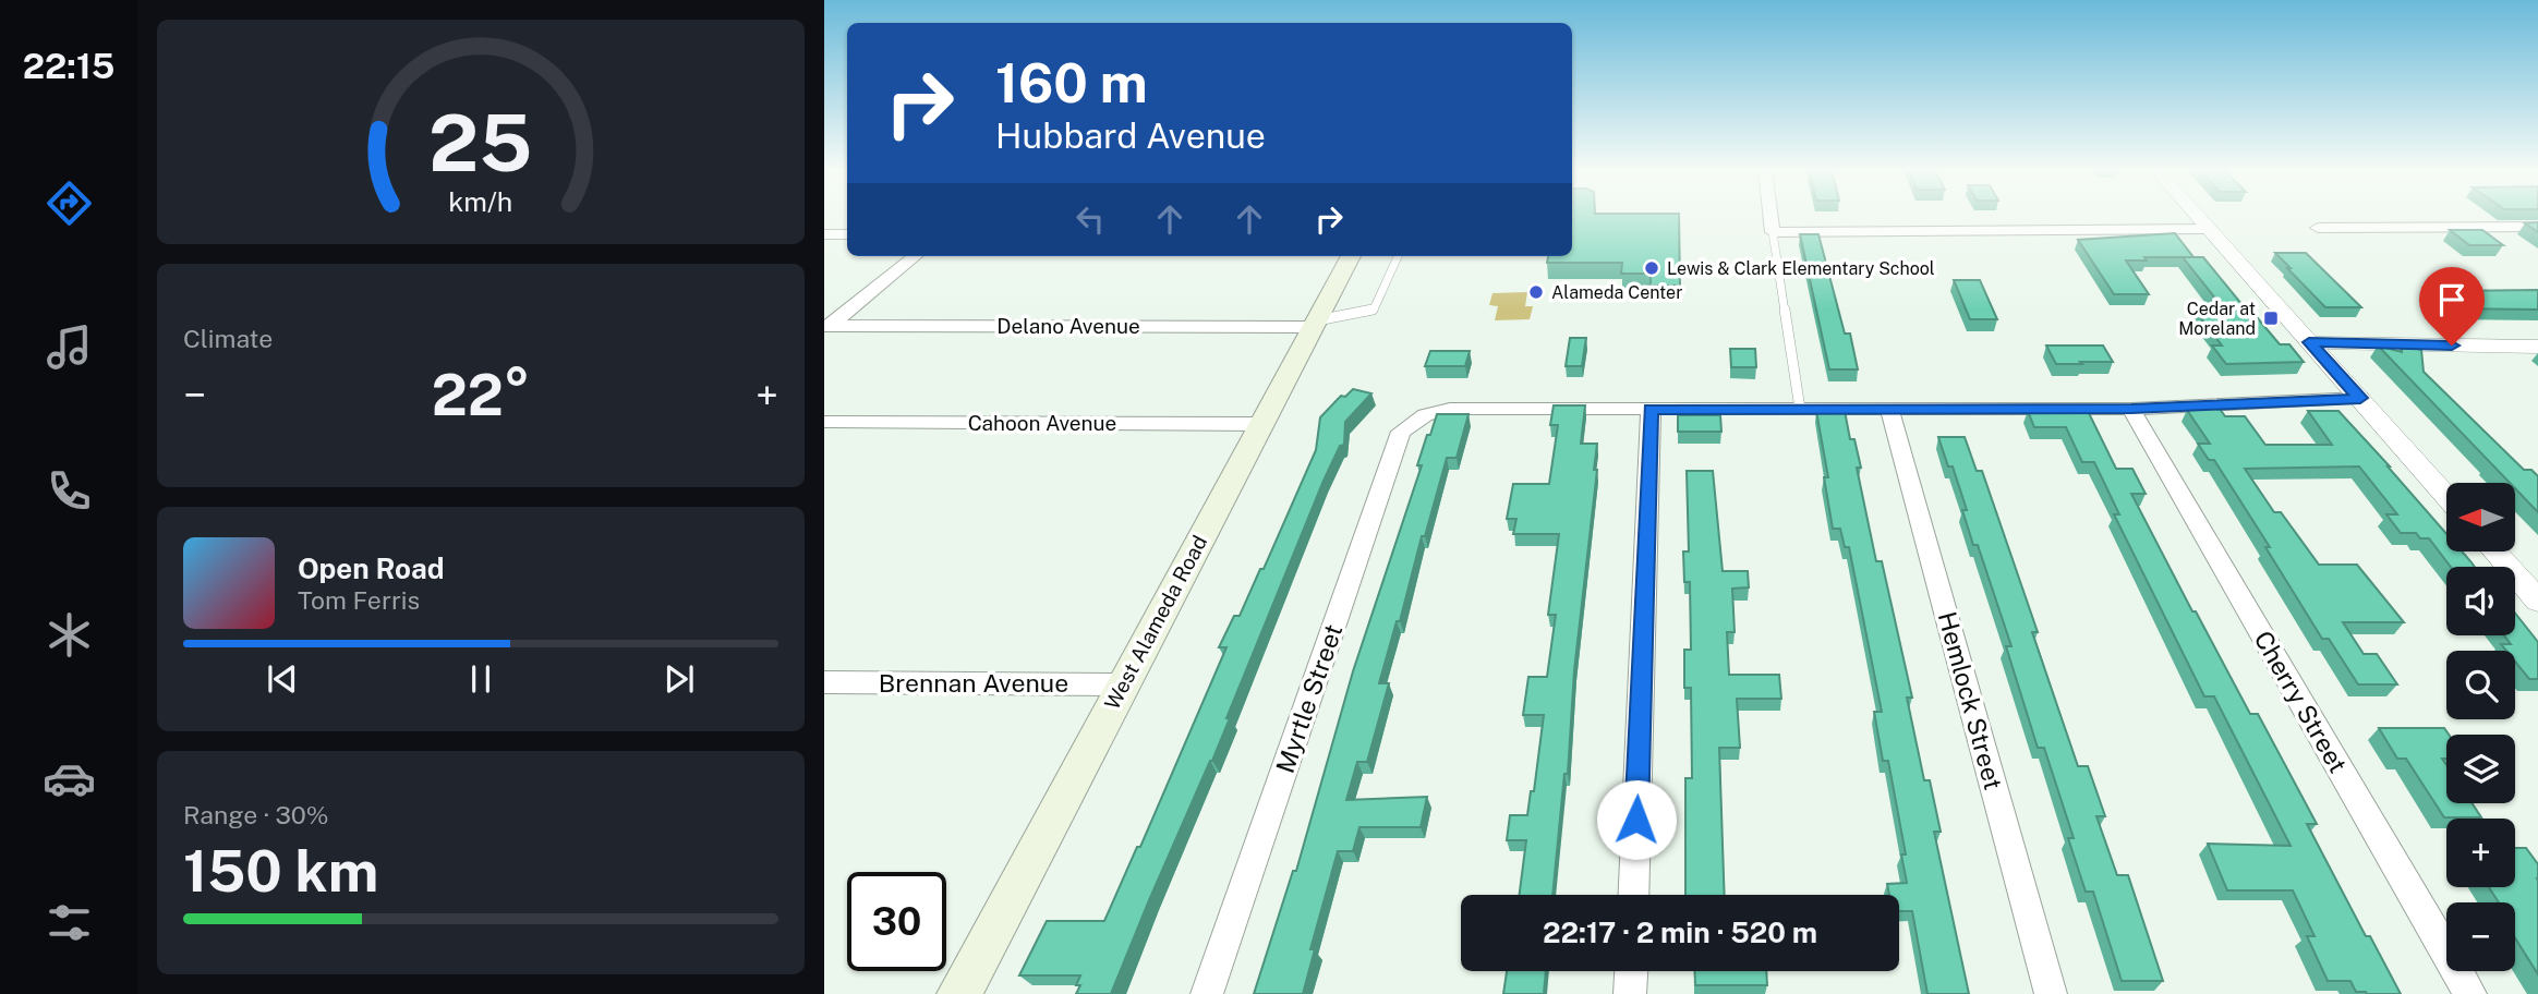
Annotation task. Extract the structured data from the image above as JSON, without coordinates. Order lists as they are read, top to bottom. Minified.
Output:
{"streets":{"main road":["West Alameda Road"],"street":["Delano Avenue","Cahoon Avenue","Brennan Avenue","Myrtle Street","Hemlock Street","Cherry Street"]},"crossings":[["Delano Avenue","West Alameda Road"],["Cahoon Avenue","West Alameda Road"],["West Alameda Road","Brennan Avenue"]],"places":{"other":["Lewis & Clark Elementary School","Alameda Center"],"transit":["Cedar at Moreland"]},"north":"left","page":{"tabs":"22:15","turn":["160 m","Hubbard Avenue"],"tile":["Climate",["Range · 30%","150 km"]],"heat":["−","22°","+"],"map_buttons":["+","−"],"song":["Open Road","Tom Ferris"],"limit":"30","trip":"22:17 · 2 min · 520 m","gauge":["25","km/h"]}}
